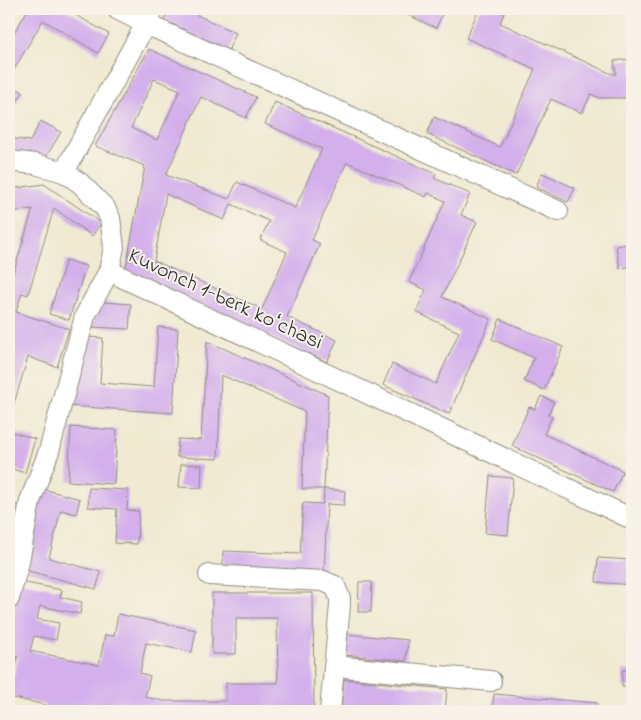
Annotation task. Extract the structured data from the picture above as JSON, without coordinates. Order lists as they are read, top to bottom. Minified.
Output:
{"streets":{"street":["Kuvonch 1-berk koʻchasi"]}}
